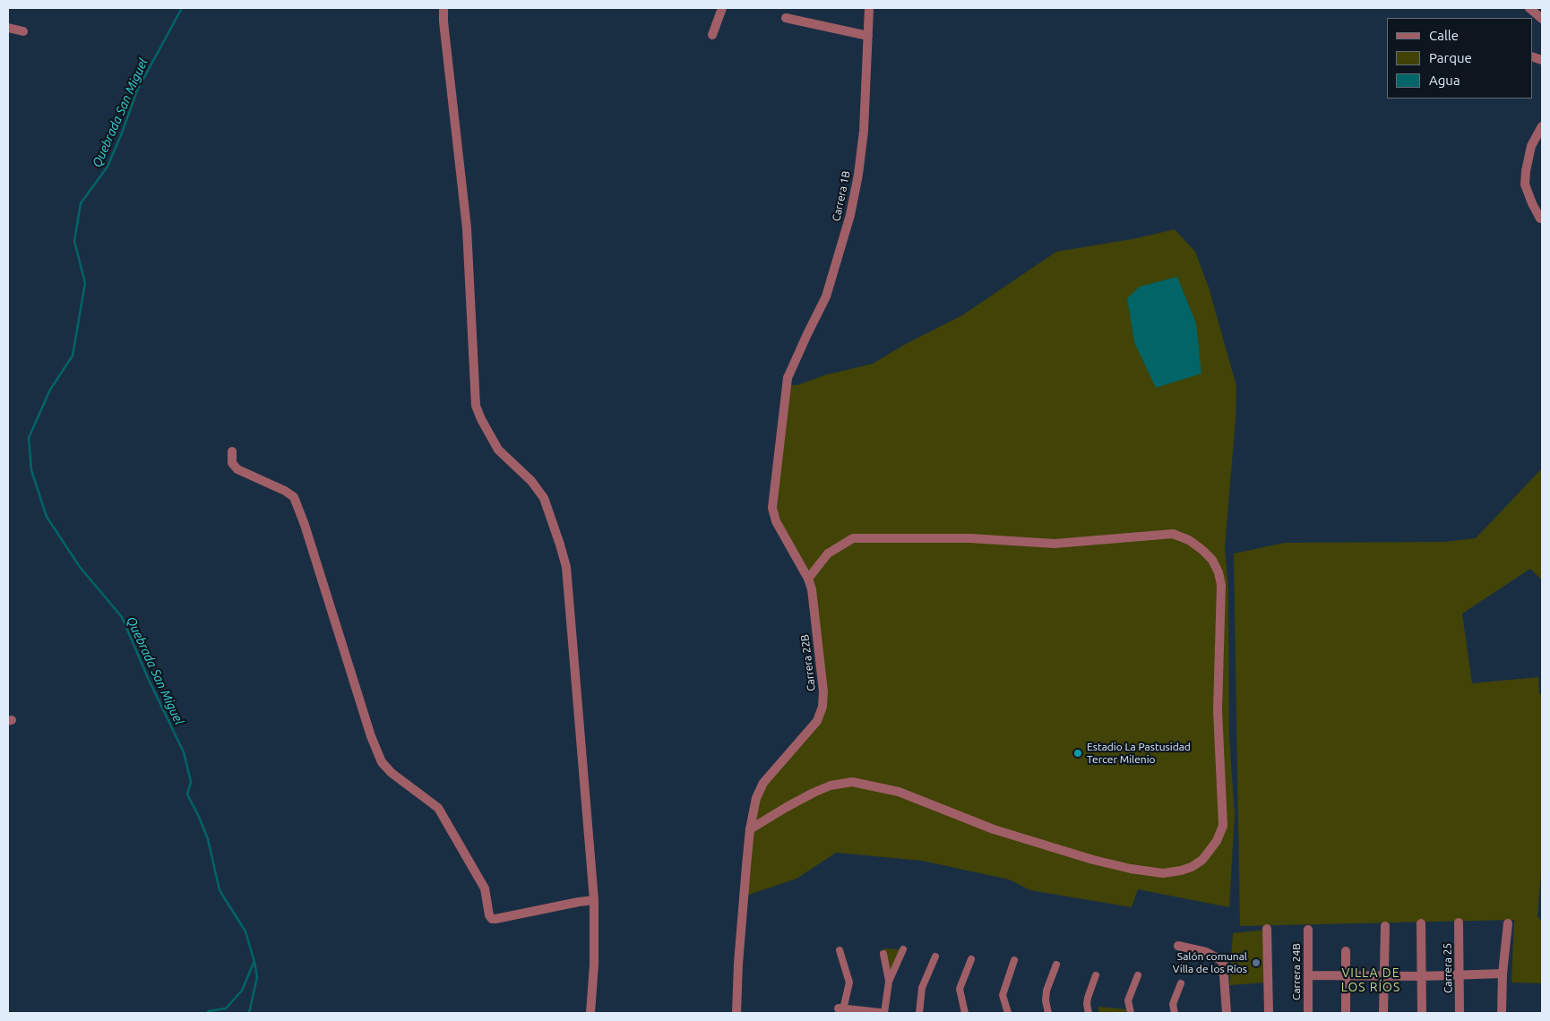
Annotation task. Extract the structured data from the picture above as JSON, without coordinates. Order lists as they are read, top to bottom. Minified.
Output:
{"streets":{"street":["Carrera 1B","Carrera 22B","Carrera 25","Carrera 24B"]},"crossings":[["Carrera 1B","Carrera 22B"]],"districts":["VILLA DE LOS RÍOS"],"water":["Quebrada San Miguel"],"places":["Estadio La Pastusidad Tercer Milenio","Salón comunal Villa de los Ríos"],"legend":["Calle","Parque","Agua"]}
